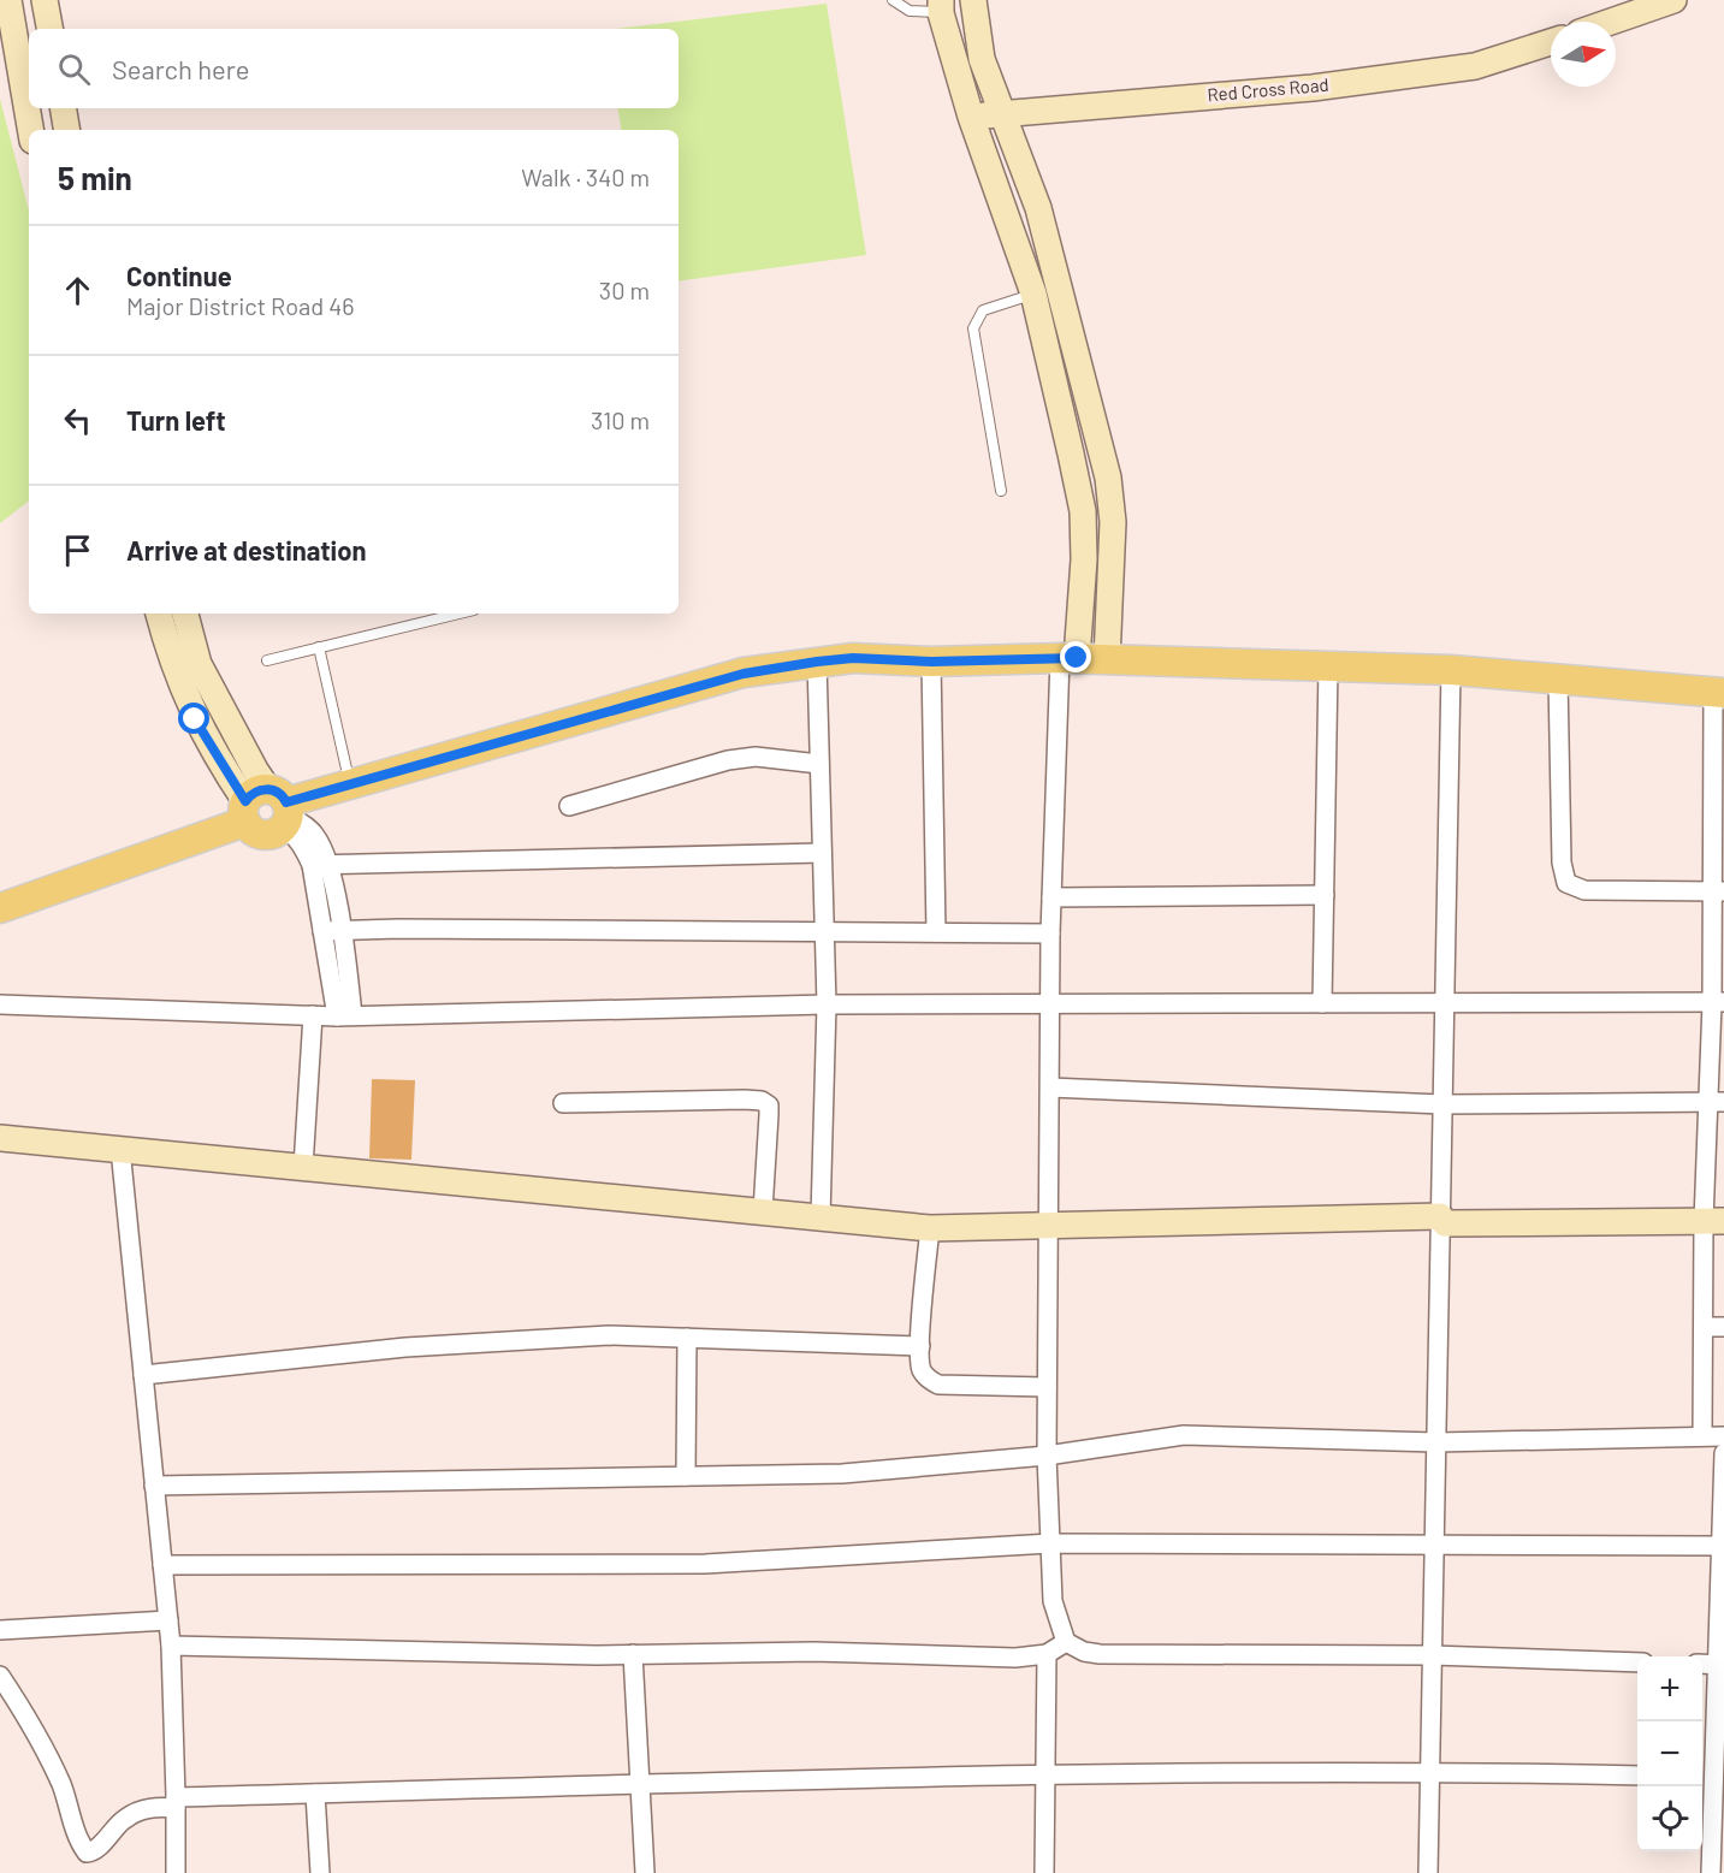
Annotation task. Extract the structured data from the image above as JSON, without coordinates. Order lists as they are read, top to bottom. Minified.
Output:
{"streets":{"main road":["Red Cross Road"]},"north":"right","page":{"search":"Search here","heading":["5 min","Walk · 340 m"],"list":[["Continue","Major District Road 46","30 m"],["Turn left","310 m"],"Arrive at destination"],"map_buttons":["+","−"]}}
